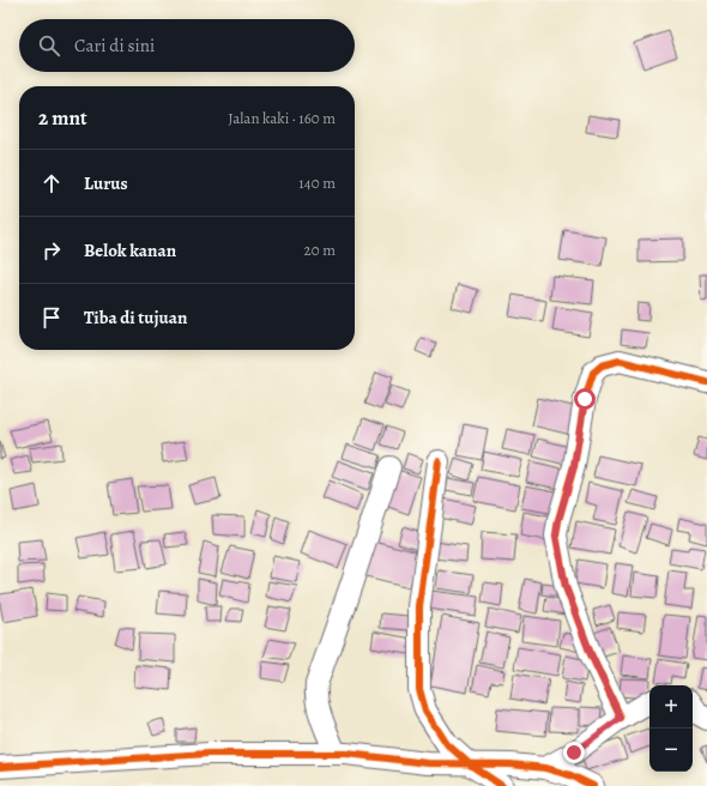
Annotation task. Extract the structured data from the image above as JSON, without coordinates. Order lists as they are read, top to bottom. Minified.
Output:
{"page":{"search":"Cari di sini","heading":["2 mnt","Jalan kaki · 160 m"],"list":[["Lurus","140 m"],["Belok kanan","20 m"],"Tiba di tujuan"],"map_buttons":["+","−"]}}
